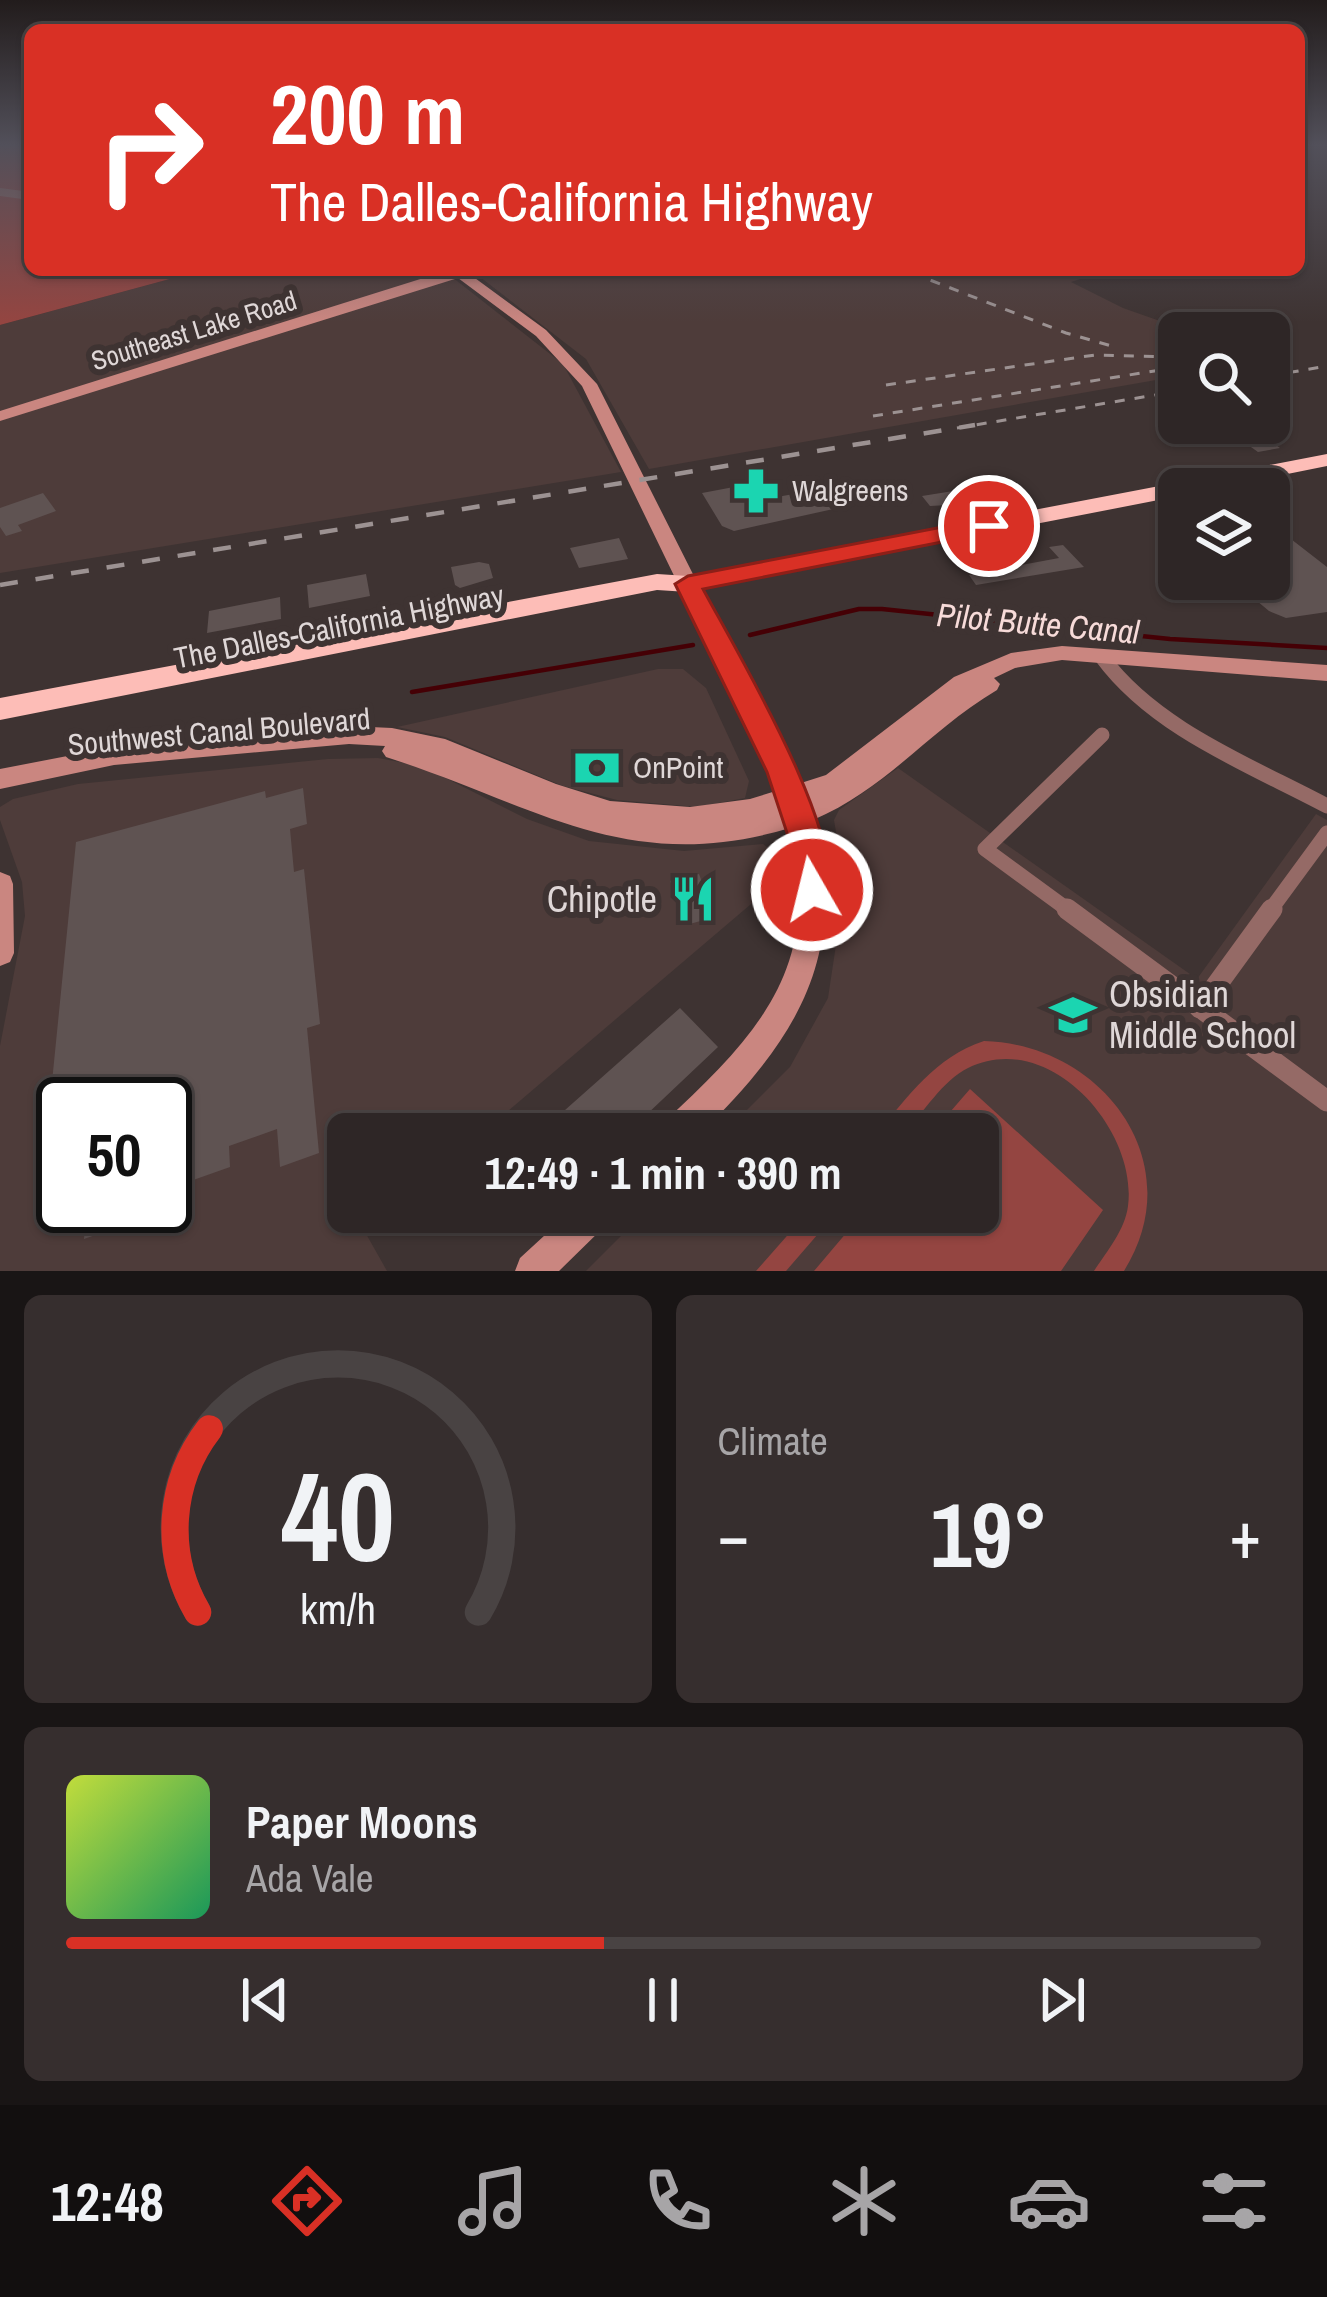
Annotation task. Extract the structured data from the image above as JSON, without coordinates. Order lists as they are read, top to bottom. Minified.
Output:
{"streets":{"highway":["The Dalles-California Highway"],"main road":["Southeast Lake Road","Southwest Canal Boulevard"]},"water":["Pilot Butte Canal"],"places":{"pharmacy":["Walgreens"],"bank":["OnPoint"],"restaurant":["Chipotle"],"school or university":["Obsidian Middle School"]},"page":{"turn":["200 m","The Dalles-California Highway"],"limit":"50","trip":"12:49 · 1 min · 390 m","tile":"Climate","heat":["−","19°","+"],"song":["Paper Moons","Ada Vale"],"tabs":"12:48","gauge":["40","km/h"]}}
